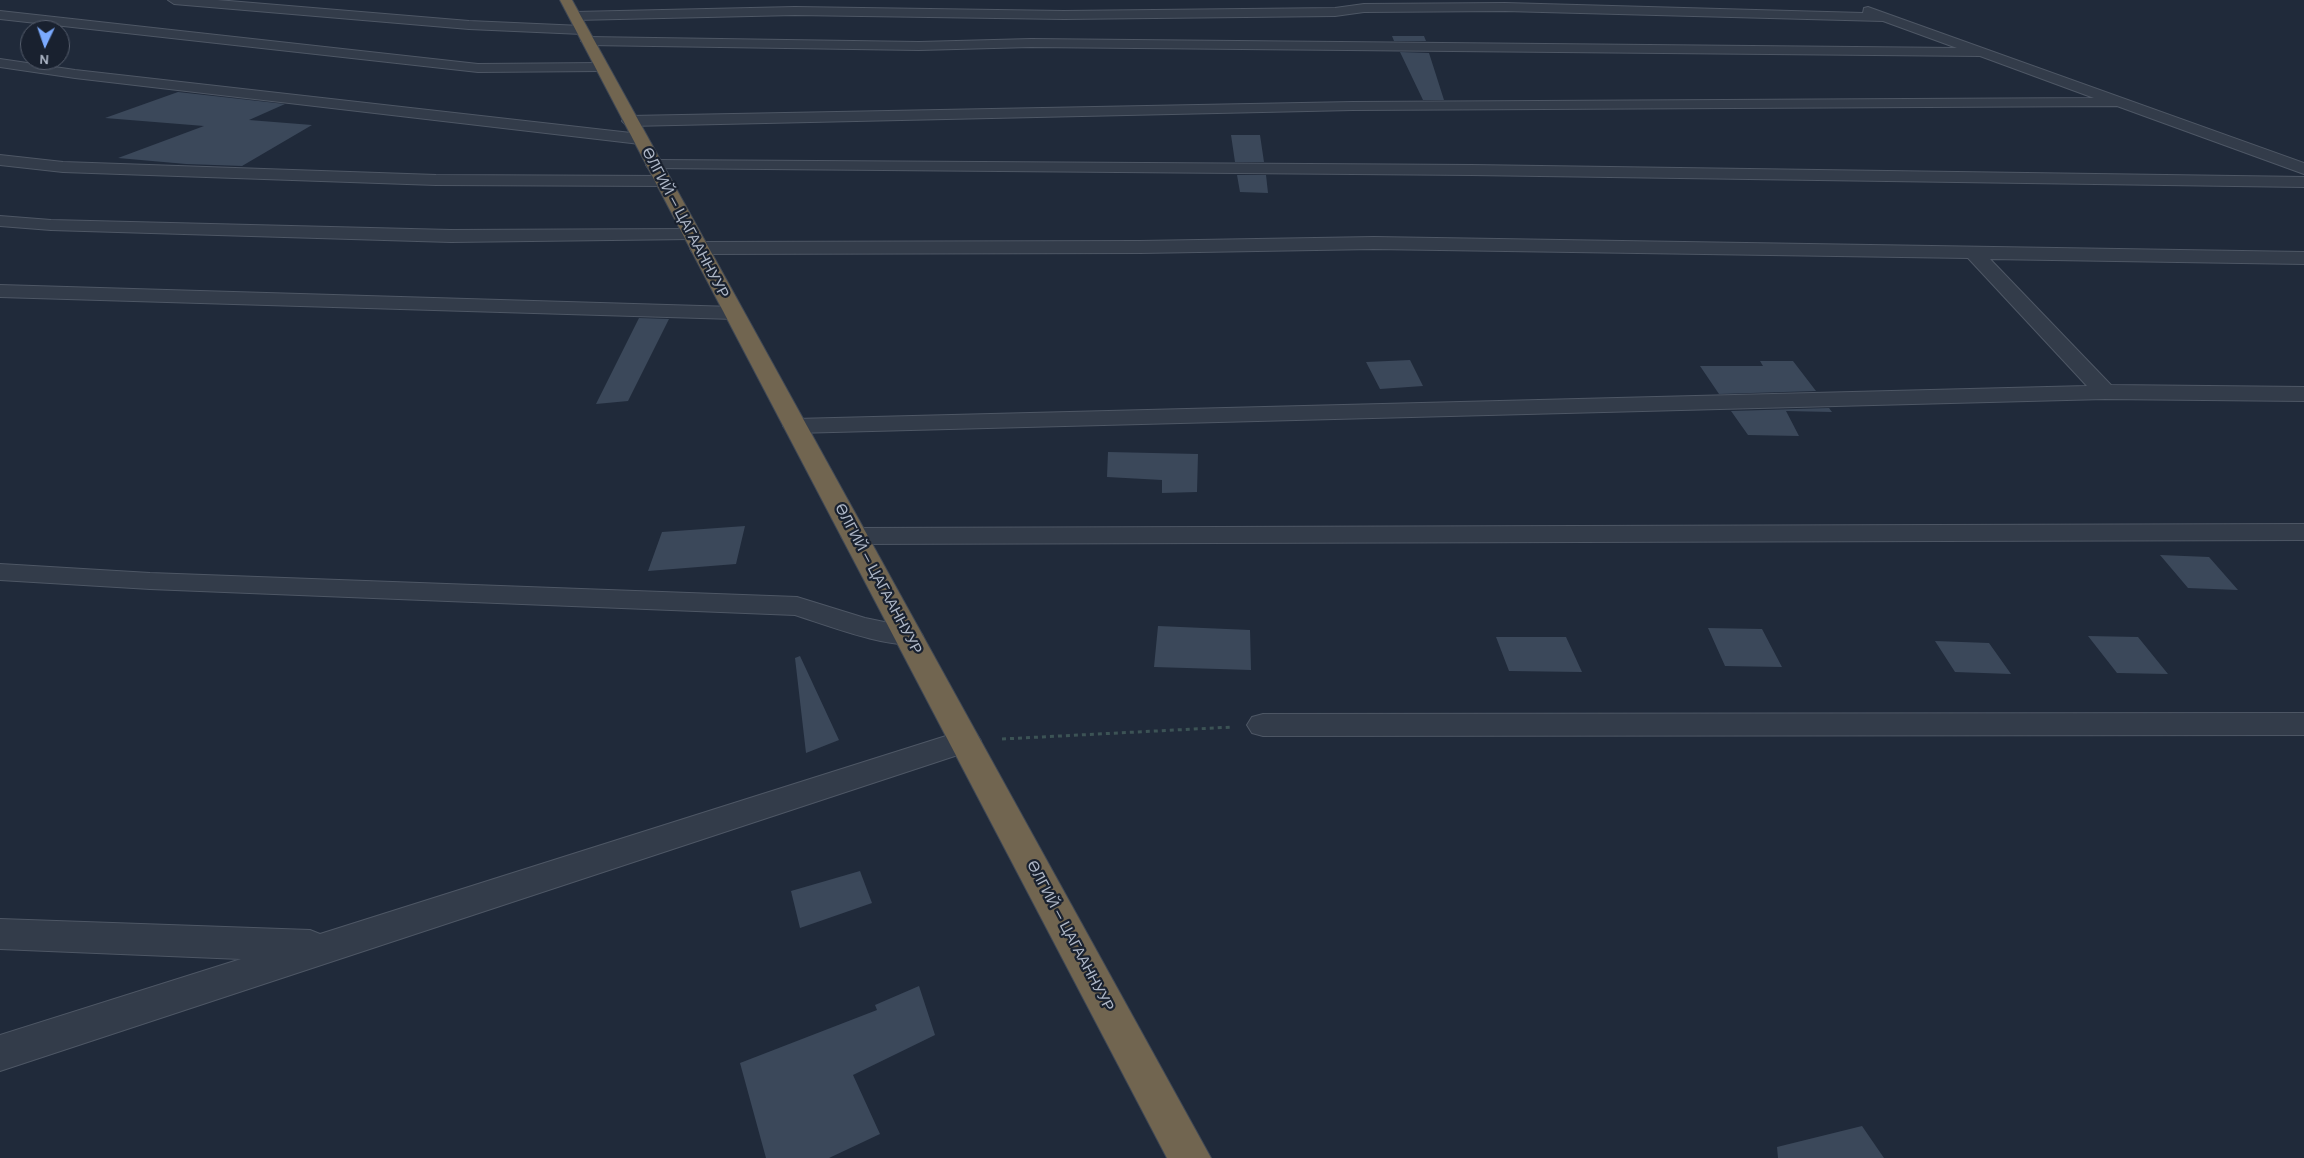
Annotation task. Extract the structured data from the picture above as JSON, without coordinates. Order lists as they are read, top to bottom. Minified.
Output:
{"streets":{"highway":["ӨЛГИЙ — ЦАГААННУУР"]},"north":"bottom"}
